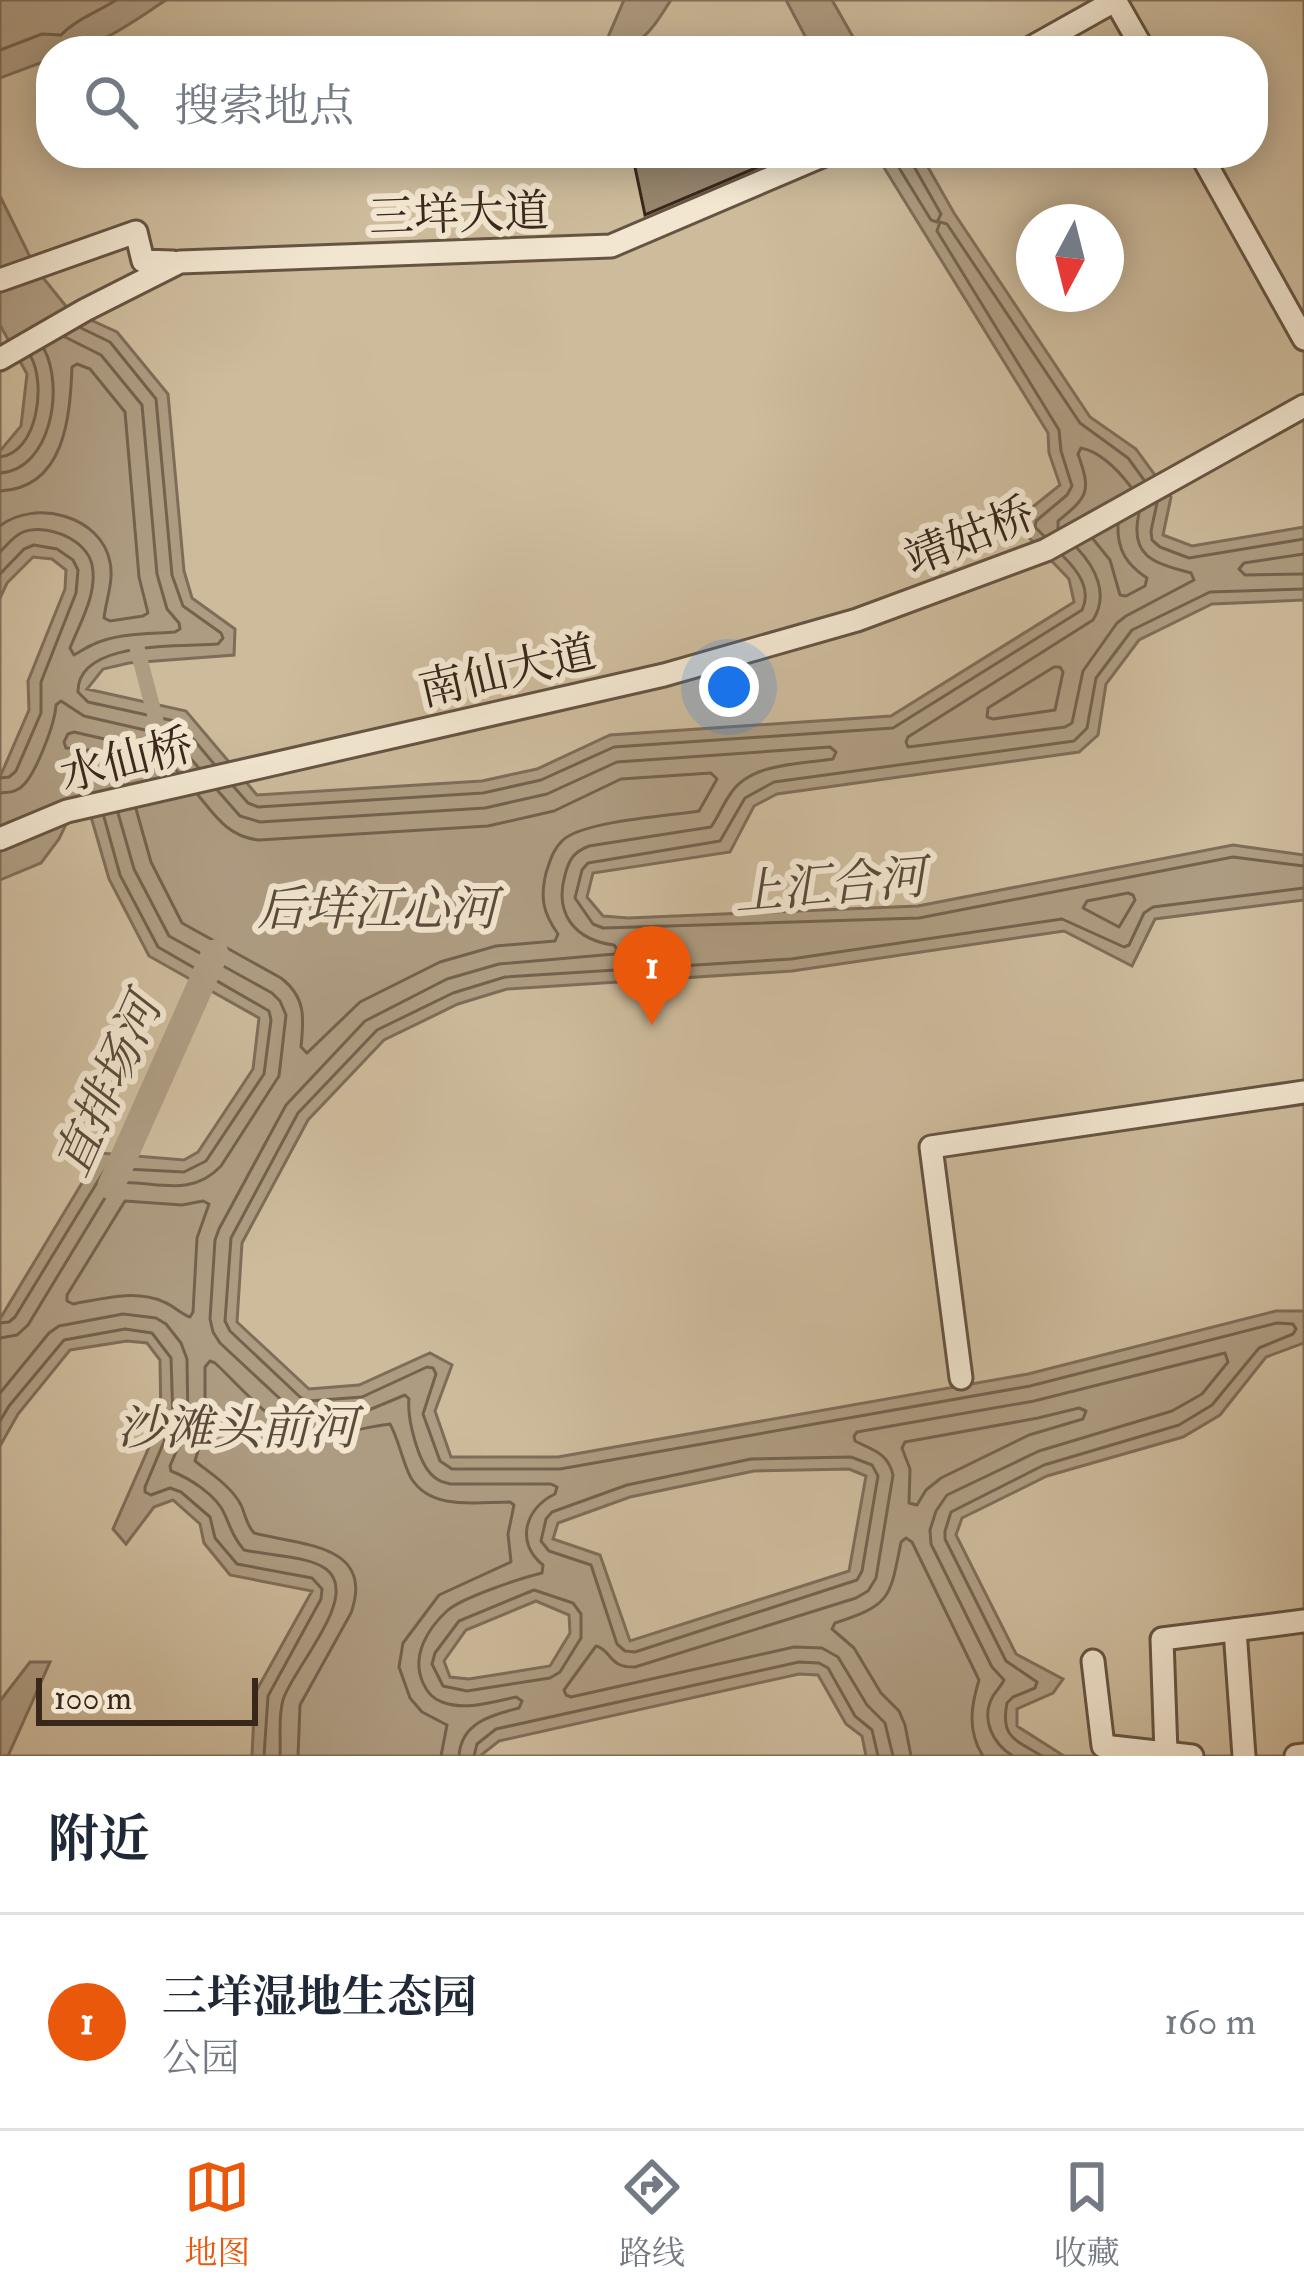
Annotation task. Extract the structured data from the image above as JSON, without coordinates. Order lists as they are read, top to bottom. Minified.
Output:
{"streets":{"street":["三垟大道","靖姑桥","南仙大道","水仙桥"]},"crossings":[["靖姑桥","南仙大道"],["南仙大道","水仙桥"]],"water":["上汇合河","后垟江心河","直排场河","沙滩头前河"],"scale_bar":"100 m","north":"bottom","page":{"search":"搜索地点","pins":"1","scale":"100 m","heading":"附近","list":[{"mark":"1","name":"三垟湿地生态园","note":"公园","value":"160 m"}],"nav":["地图","路线","收藏"]}}
